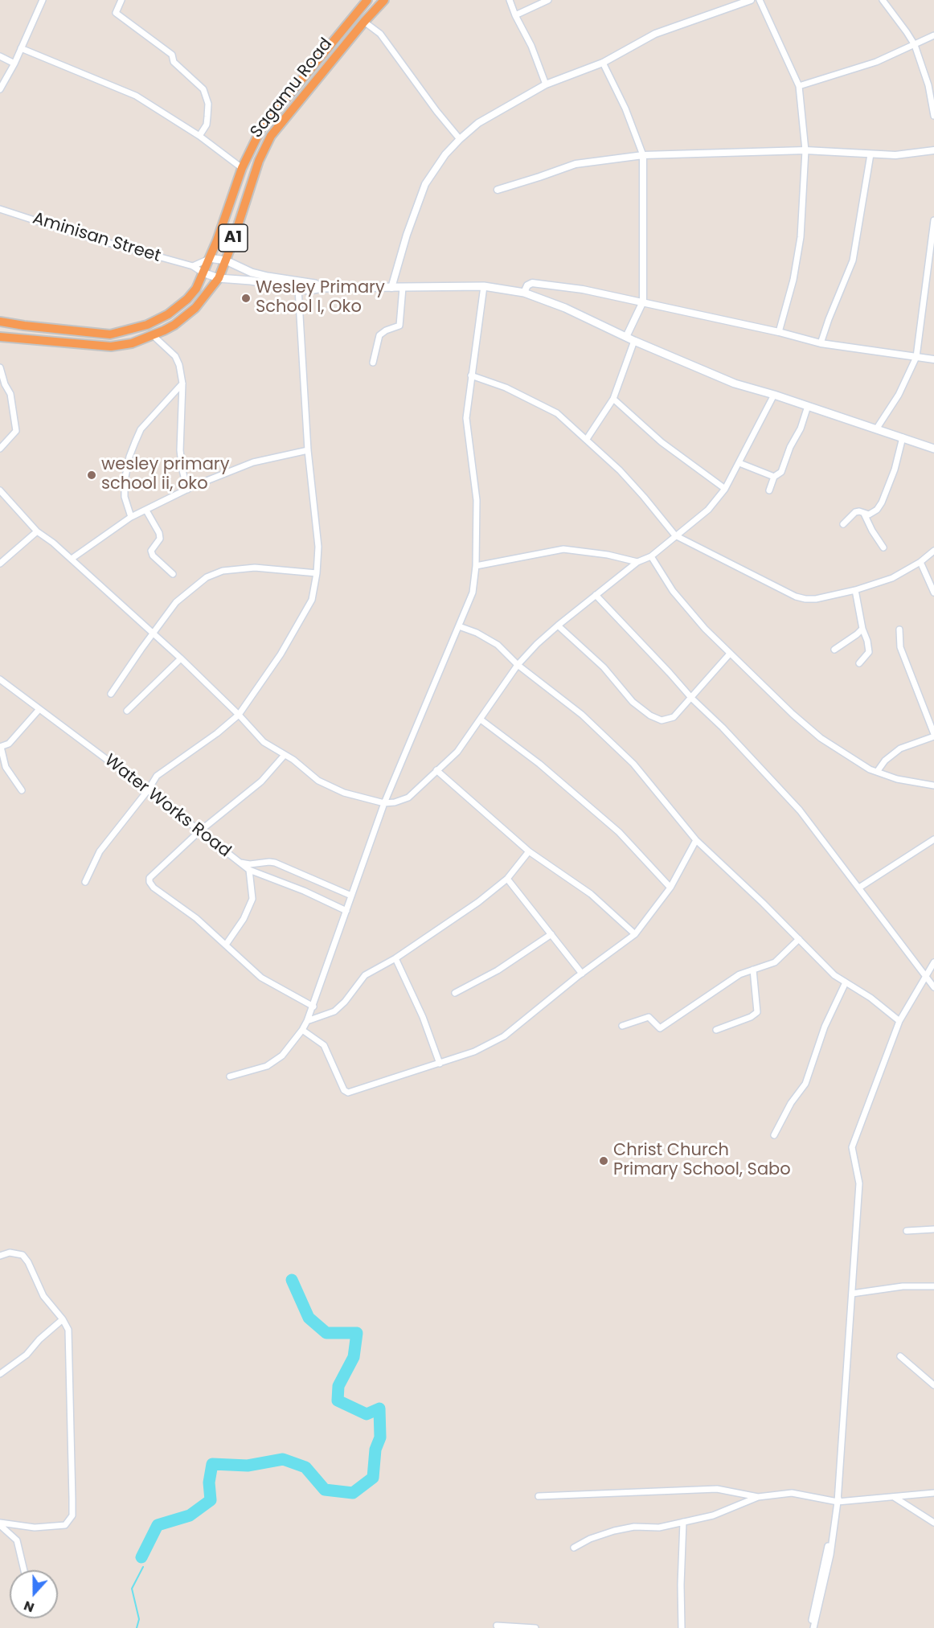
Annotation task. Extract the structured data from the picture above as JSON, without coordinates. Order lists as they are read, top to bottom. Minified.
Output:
{"streets":{"highway":["Sagamu Road","A1"],"street":["Aminisan Street","Water Works Road"]},"crossings":[["Sagamu Road","Aminisan Street"]],"places":["Wesley Primary School I, Oko","wesley primary school ii, oko","Christ Church Primary School, Sabo"],"north":"bottom"}
